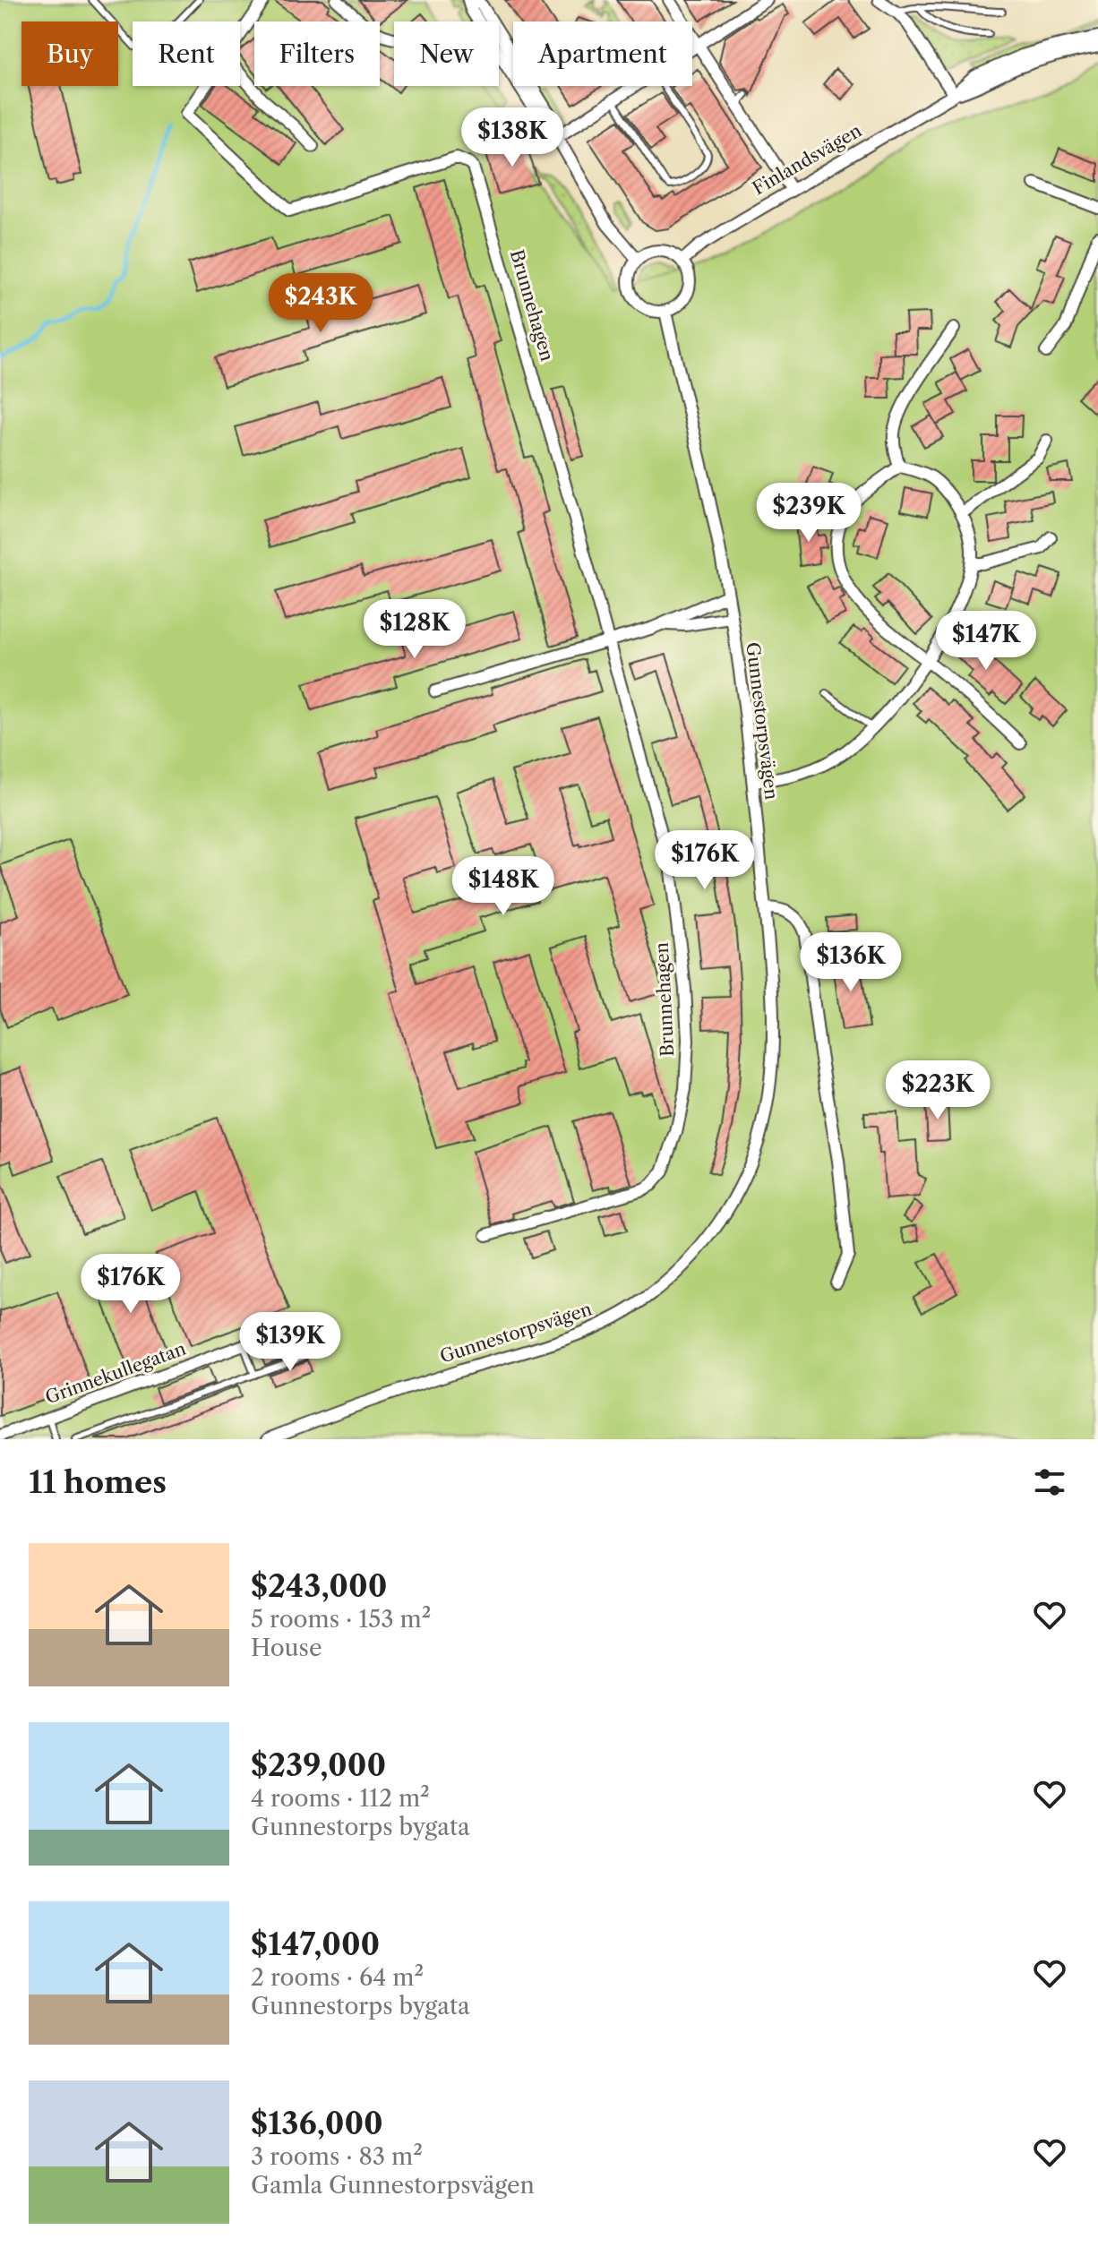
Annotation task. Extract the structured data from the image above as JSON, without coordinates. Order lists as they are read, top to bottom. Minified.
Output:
{"streets":{"street":["Finlandsvägen","Brunnehagen","Gunnestorpsvägen","Grinnekullegatan"]},"crossings":[["Finlandsvägen","Gunnestorpsvägen"]],"page":{"chip":["Buy","Rent","Filters","New","Apartment"],"price":["$138K","$243K","$239K","$128K","$147K","$176K","$148K","$136K","$223K","$176K","$139K"],"heading":"11 homes","list":[{"name":"$243,000","note":"5 rooms · 153 m² · House"},{"name":"$239,000","note":"4 rooms · 112 m² · Gunnestorps bygata"},{"name":"$147,000","note":"2 rooms · 64 m² · Gunnestorps bygata"},{"name":"$136,000","note":"3 rooms · 83 m² · Gamla Gunnestorpsvägen"}]}}
